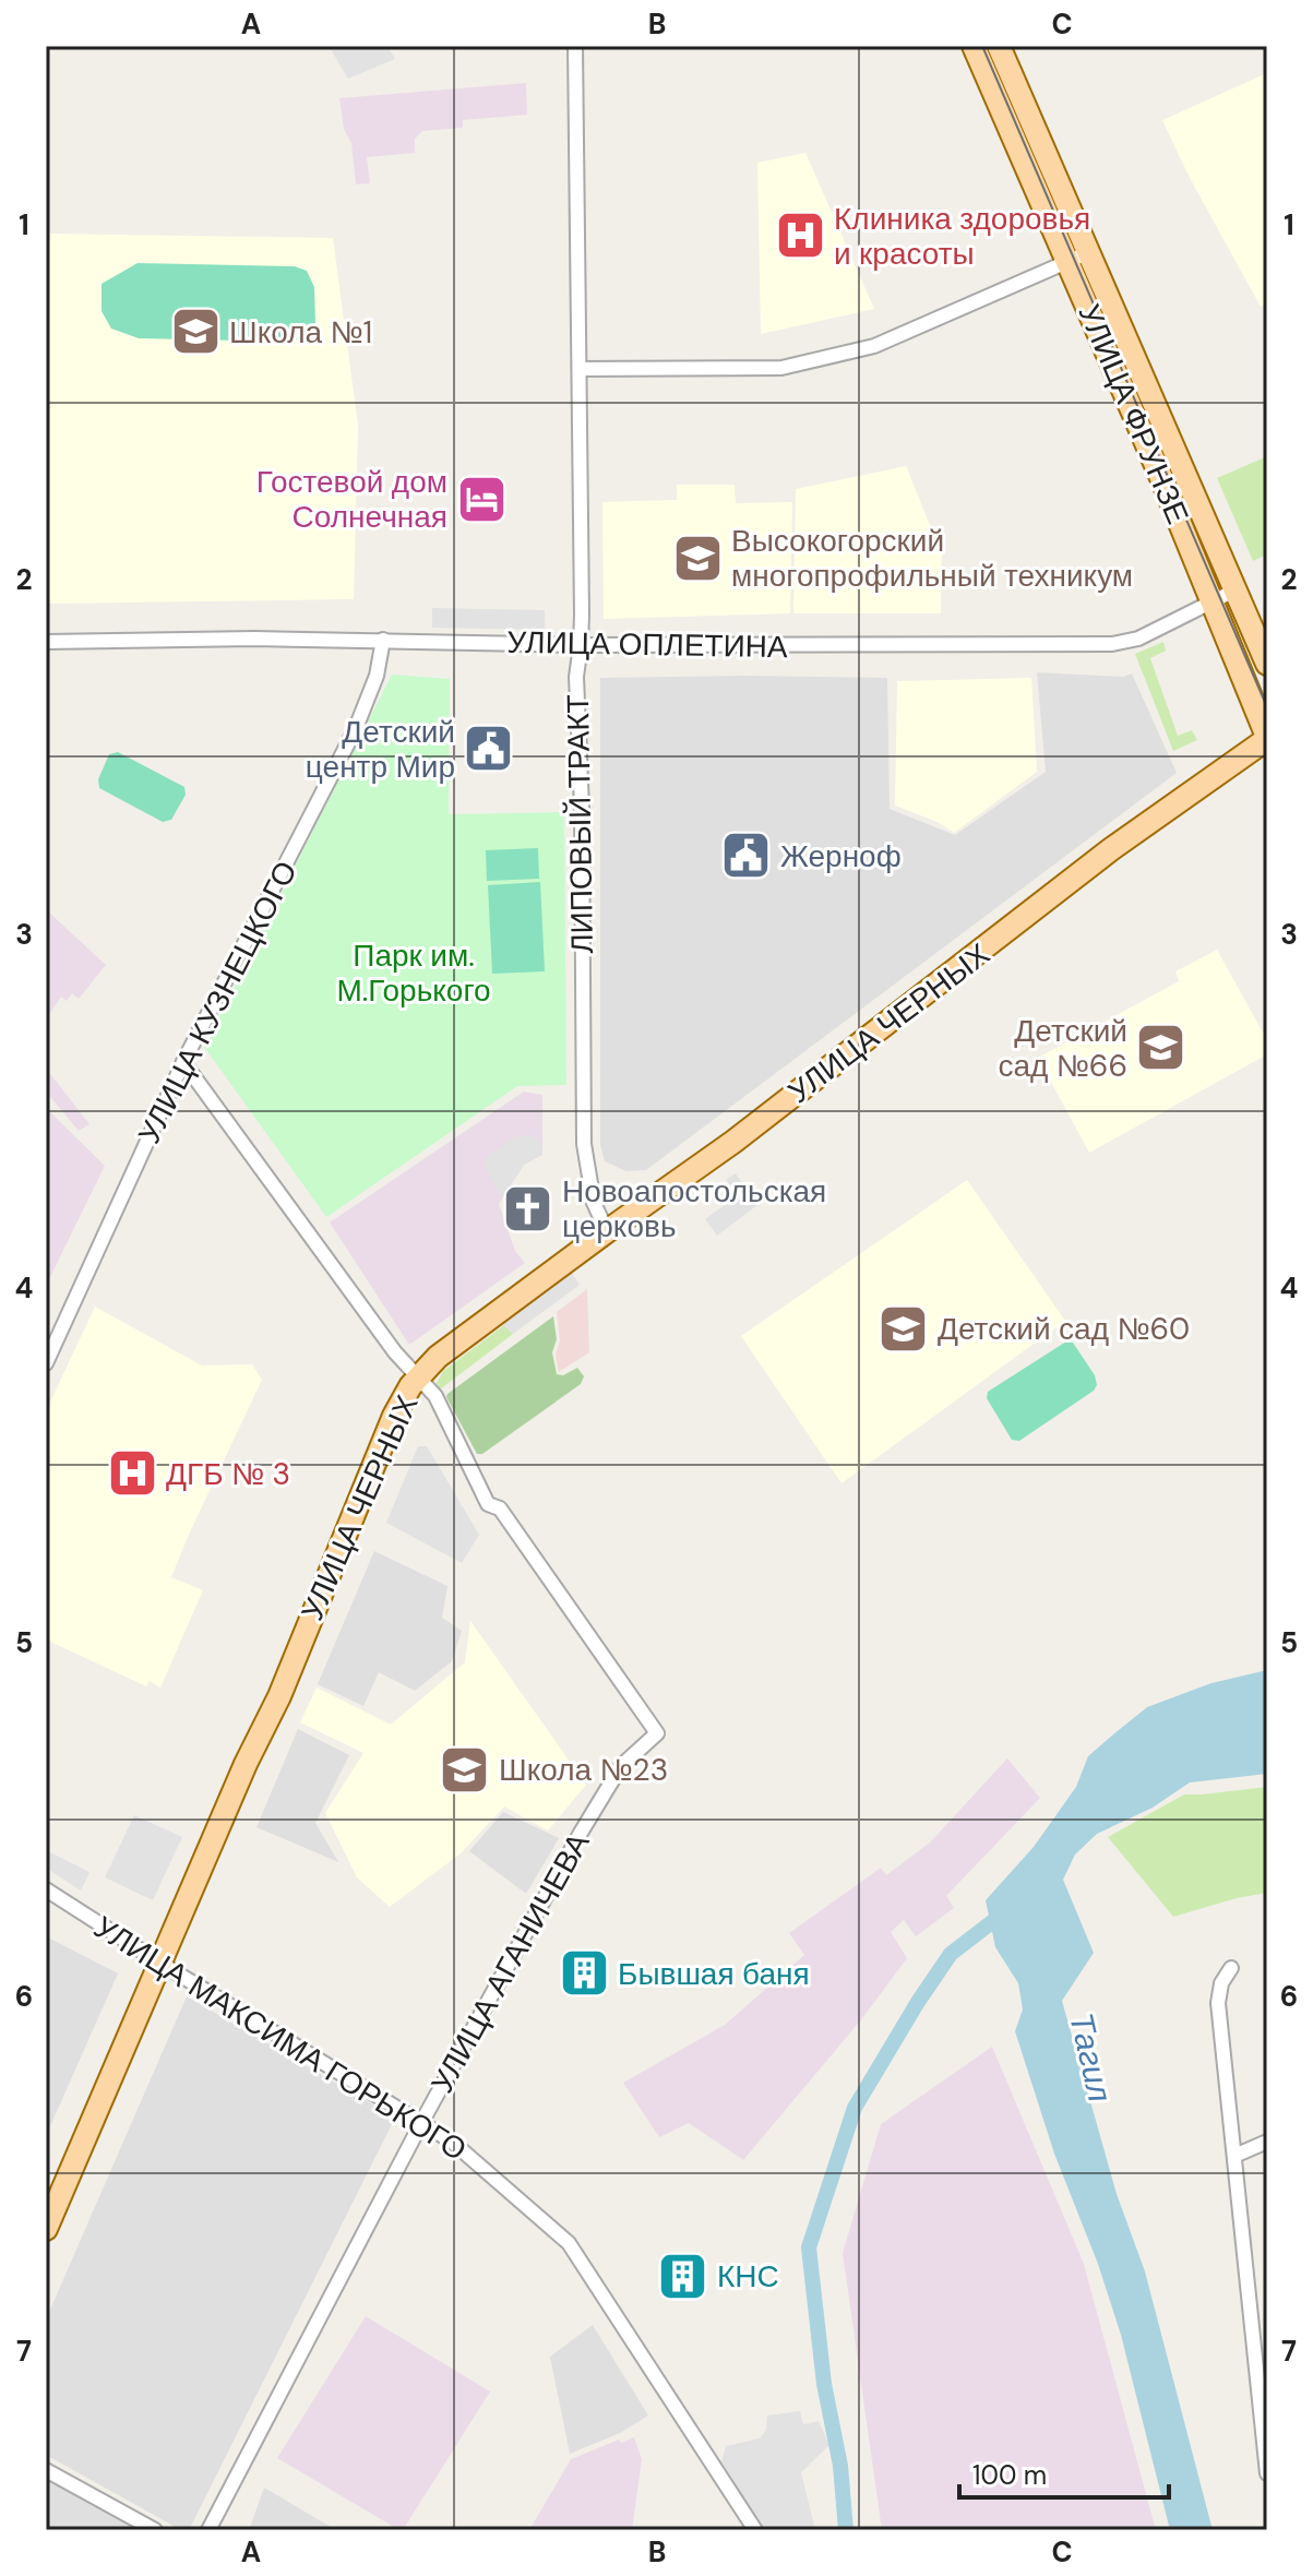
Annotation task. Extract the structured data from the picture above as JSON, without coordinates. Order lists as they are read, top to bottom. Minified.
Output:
{"streets":{"main road":["УЛИЦА ФРУНЗЕ","УЛИЦА ЧЕРНЫХ"],"street":["УЛИЦА ОПЛЕТИНА","ЛИПОВЫЙ ТРАКТ","УЛИЦА КУЗНЕЦКОГО","УЛИЦА АГАНИЧЕВА","УЛИЦА МАКСИМА ГОРЬКОГО"]},"crossings":[["УЛИЦА ФРУНЗЕ","УЛИЦА ОПЛЕТИНА"],["УЛИЦА ФРУНЗЕ","УЛИЦА ЧЕРНЫХ"],["УЛИЦА ОПЛЕТИНА","ЛИПОВЫЙ ТРАКТ"],["УЛИЦА ОПЛЕТИНА","УЛИЦА КУЗНЕЦКОГО"],["ЛИПОВЫЙ ТРАКТ","УЛИЦА ЧЕРНЫХ"],["УЛИЦА ЧЕРНЫХ","УЛИЦА АГАНИЧЕВА"],["УЛИЦА ЧЕРНЫХ","УЛИЦА МАКСИМА ГОРЬКОГО"],["УЛИЦА АГАНИЧЕВА","УЛИЦА МАКСИМА ГОРЬКОГО"]],"water":["Тагил"],"parks":["Парк им. М.Горького"],"places":{"hospital":["Клиника здоровья и красоты","ДГБ № 3"],"school or university":["Школа №1","Высокогорский многопрофильный техникум","Детский сад №66","Детский сад №60","Школа №23"],"hotel":["Гостевой дом Солнечная"],"public building":["Детский центр Мир","Жерноф"],"church":["Новоапостольская церковь"],"building":["Бывшая баня","КНС"]},"scale_bar":"100 m","grid":{"columns":["A","B","C"],"rows":["1","2","3","4","5","6","7"]}}
